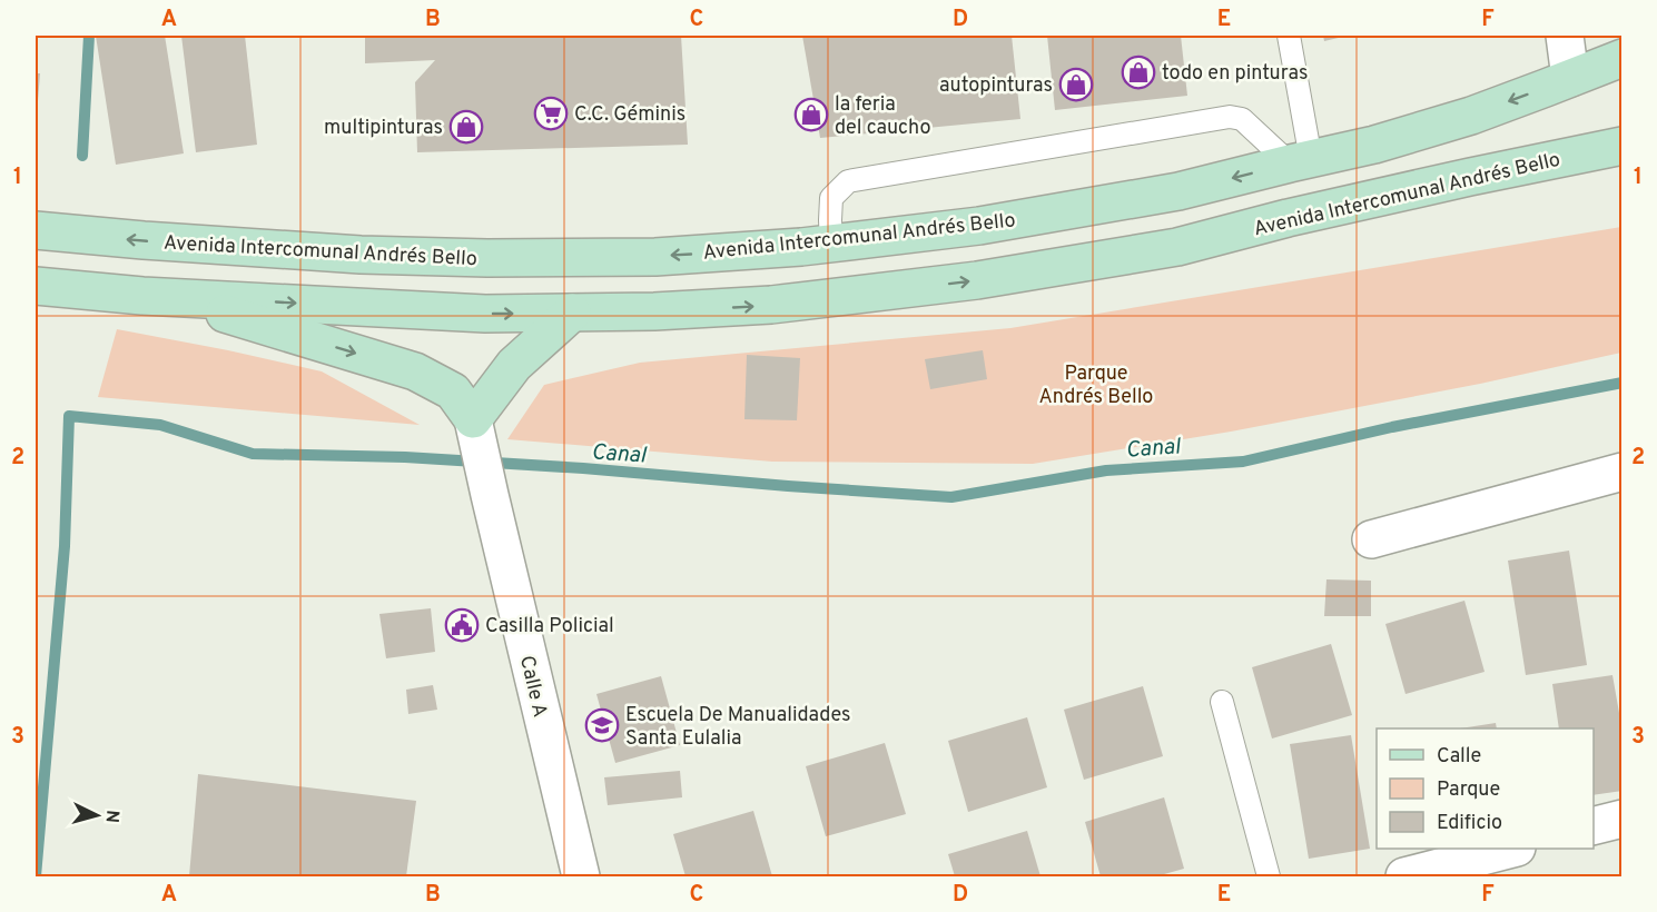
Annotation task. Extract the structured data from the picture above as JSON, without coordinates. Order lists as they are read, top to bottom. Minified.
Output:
{"streets":{"main road":["Avenida Intercomunal Andrés Bello"],"street":["Calle A"]},"water":["Canal"],"parks":["Parque Andrés Bello"],"places":{"shop":["todo en pinturas","autopinturas","la feria del caucho","multipinturas"],"supermarket":["C.C. Géminis"],"public building":["Casilla Policial"],"school or university":["Escuela De Manualidades Santa Eulalia"]},"legend":["Calle","Parque","Edificio"],"north":"right","grid":{"columns":["A","B","C","D","E","F"],"rows":["1","2","3"]}}
